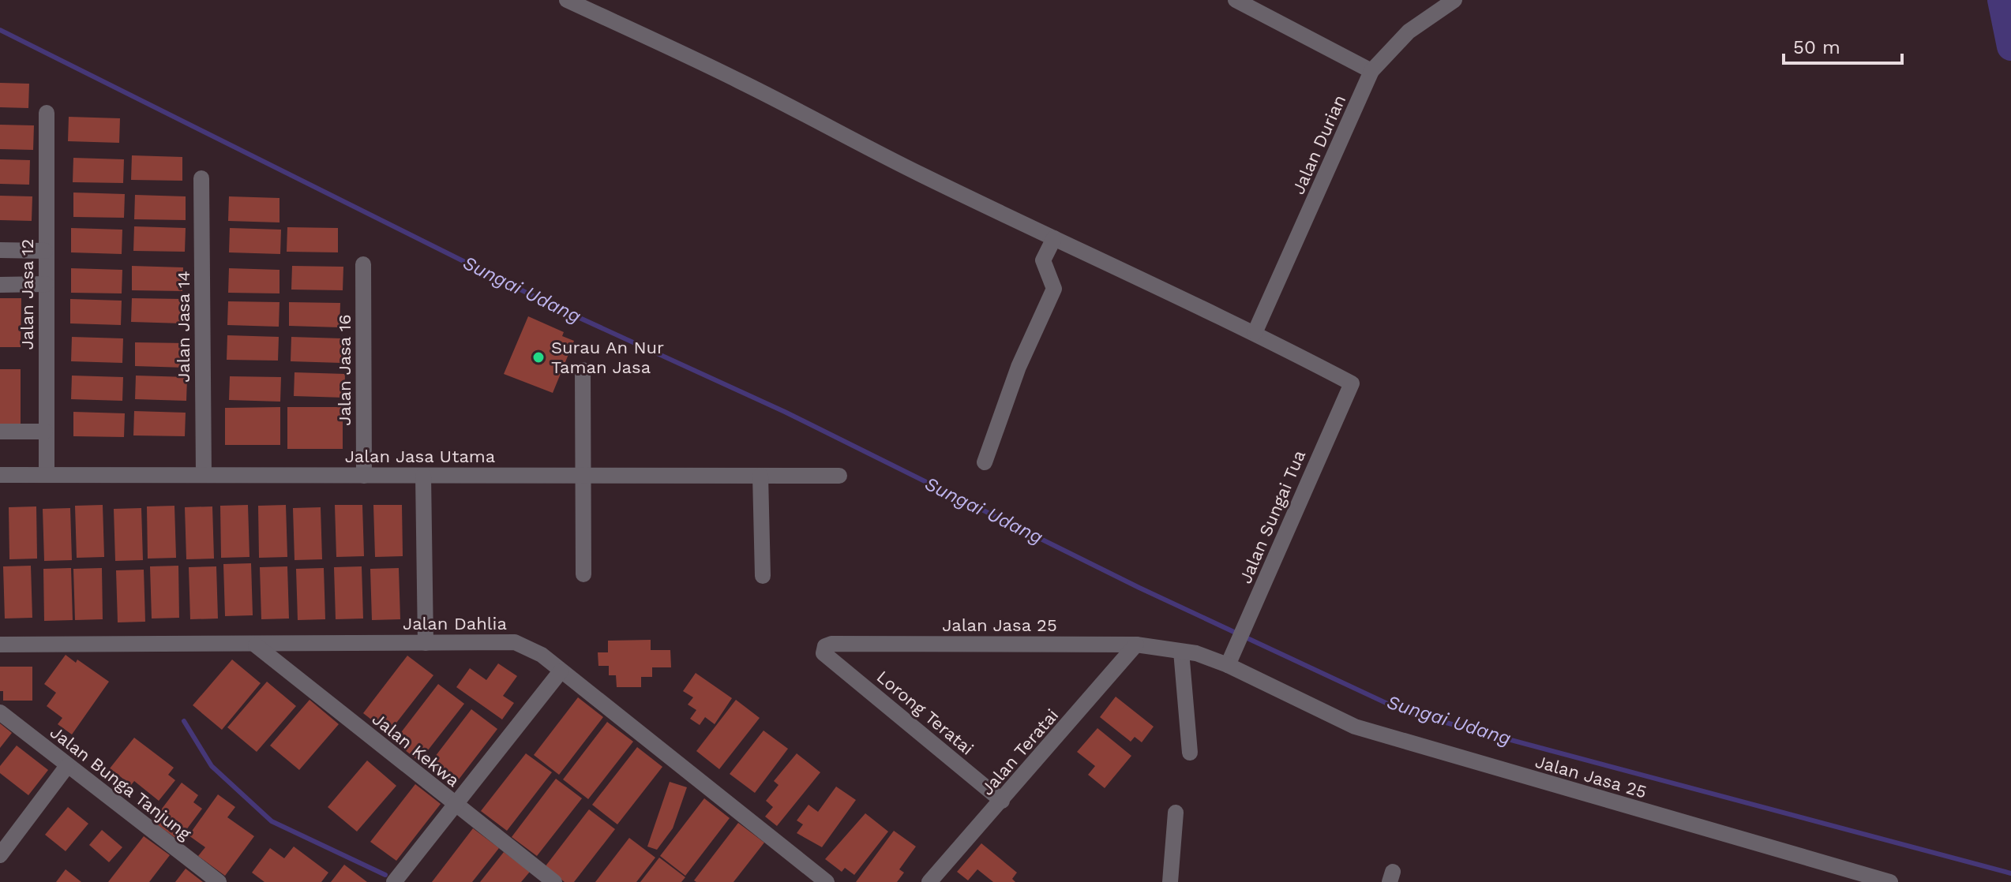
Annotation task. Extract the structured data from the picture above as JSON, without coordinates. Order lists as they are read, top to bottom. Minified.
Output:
{"streets":{"street":["Jalan Durian","Jalan Jasa 12","Jalan Jasa 14","Jalan Jasa 16","Jalan Jasa Utama","Jalan Sungai Tua","Jalan Dahlia","Jalan Jasa 25","Lorong Teratai","Jalan Kekwa","Jalan Teratai","Jalan Bunga Tanjung"]},"crossings":[["Jalan Durian","Jalan Sungai Tua"],["Jalan Jasa 12","Jalan Jasa Utama"],["Jalan Jasa 14","Jalan Jasa Utama"],["Jalan Jasa 16","Jalan Jasa Utama"],["Jalan Sungai Tua","Jalan Jasa 25"],["Jalan Dahlia","Jalan Kekwa"],["Jalan Jasa 25","Lorong Teratai"],["Jalan Jasa 25","Jalan Teratai"],["Lorong Teratai","Jalan Teratai"]],"water":["Sungai Udang"],"places":["Surau An Nur Taman Jasa"],"scale_bar":"50 m"}
